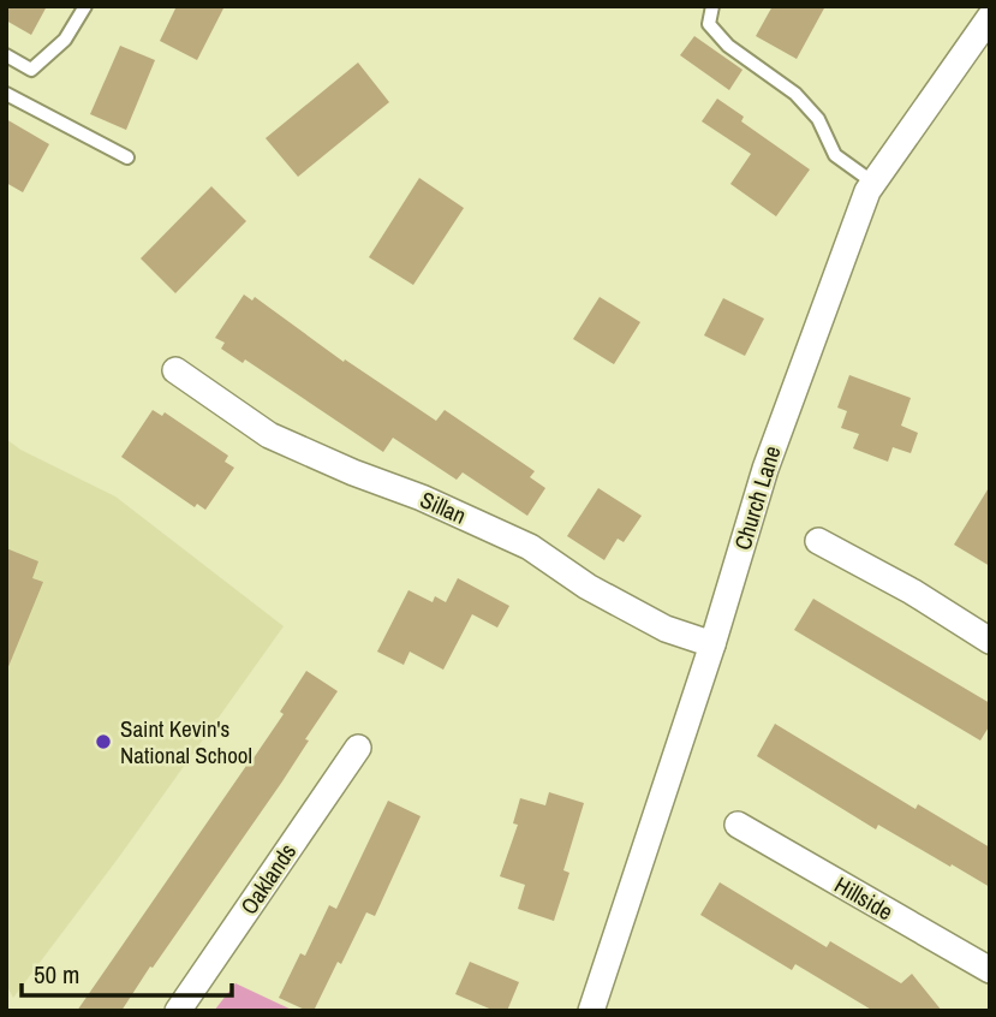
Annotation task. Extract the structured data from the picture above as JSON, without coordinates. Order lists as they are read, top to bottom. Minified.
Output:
{"streets":{"street":["Church Lane","Sillan","Oaklands","Hillside"]},"crossings":[["Church Lane","Sillan"]],"places":["Saint Kevin's National School"],"scale_bar":"50 m"}
